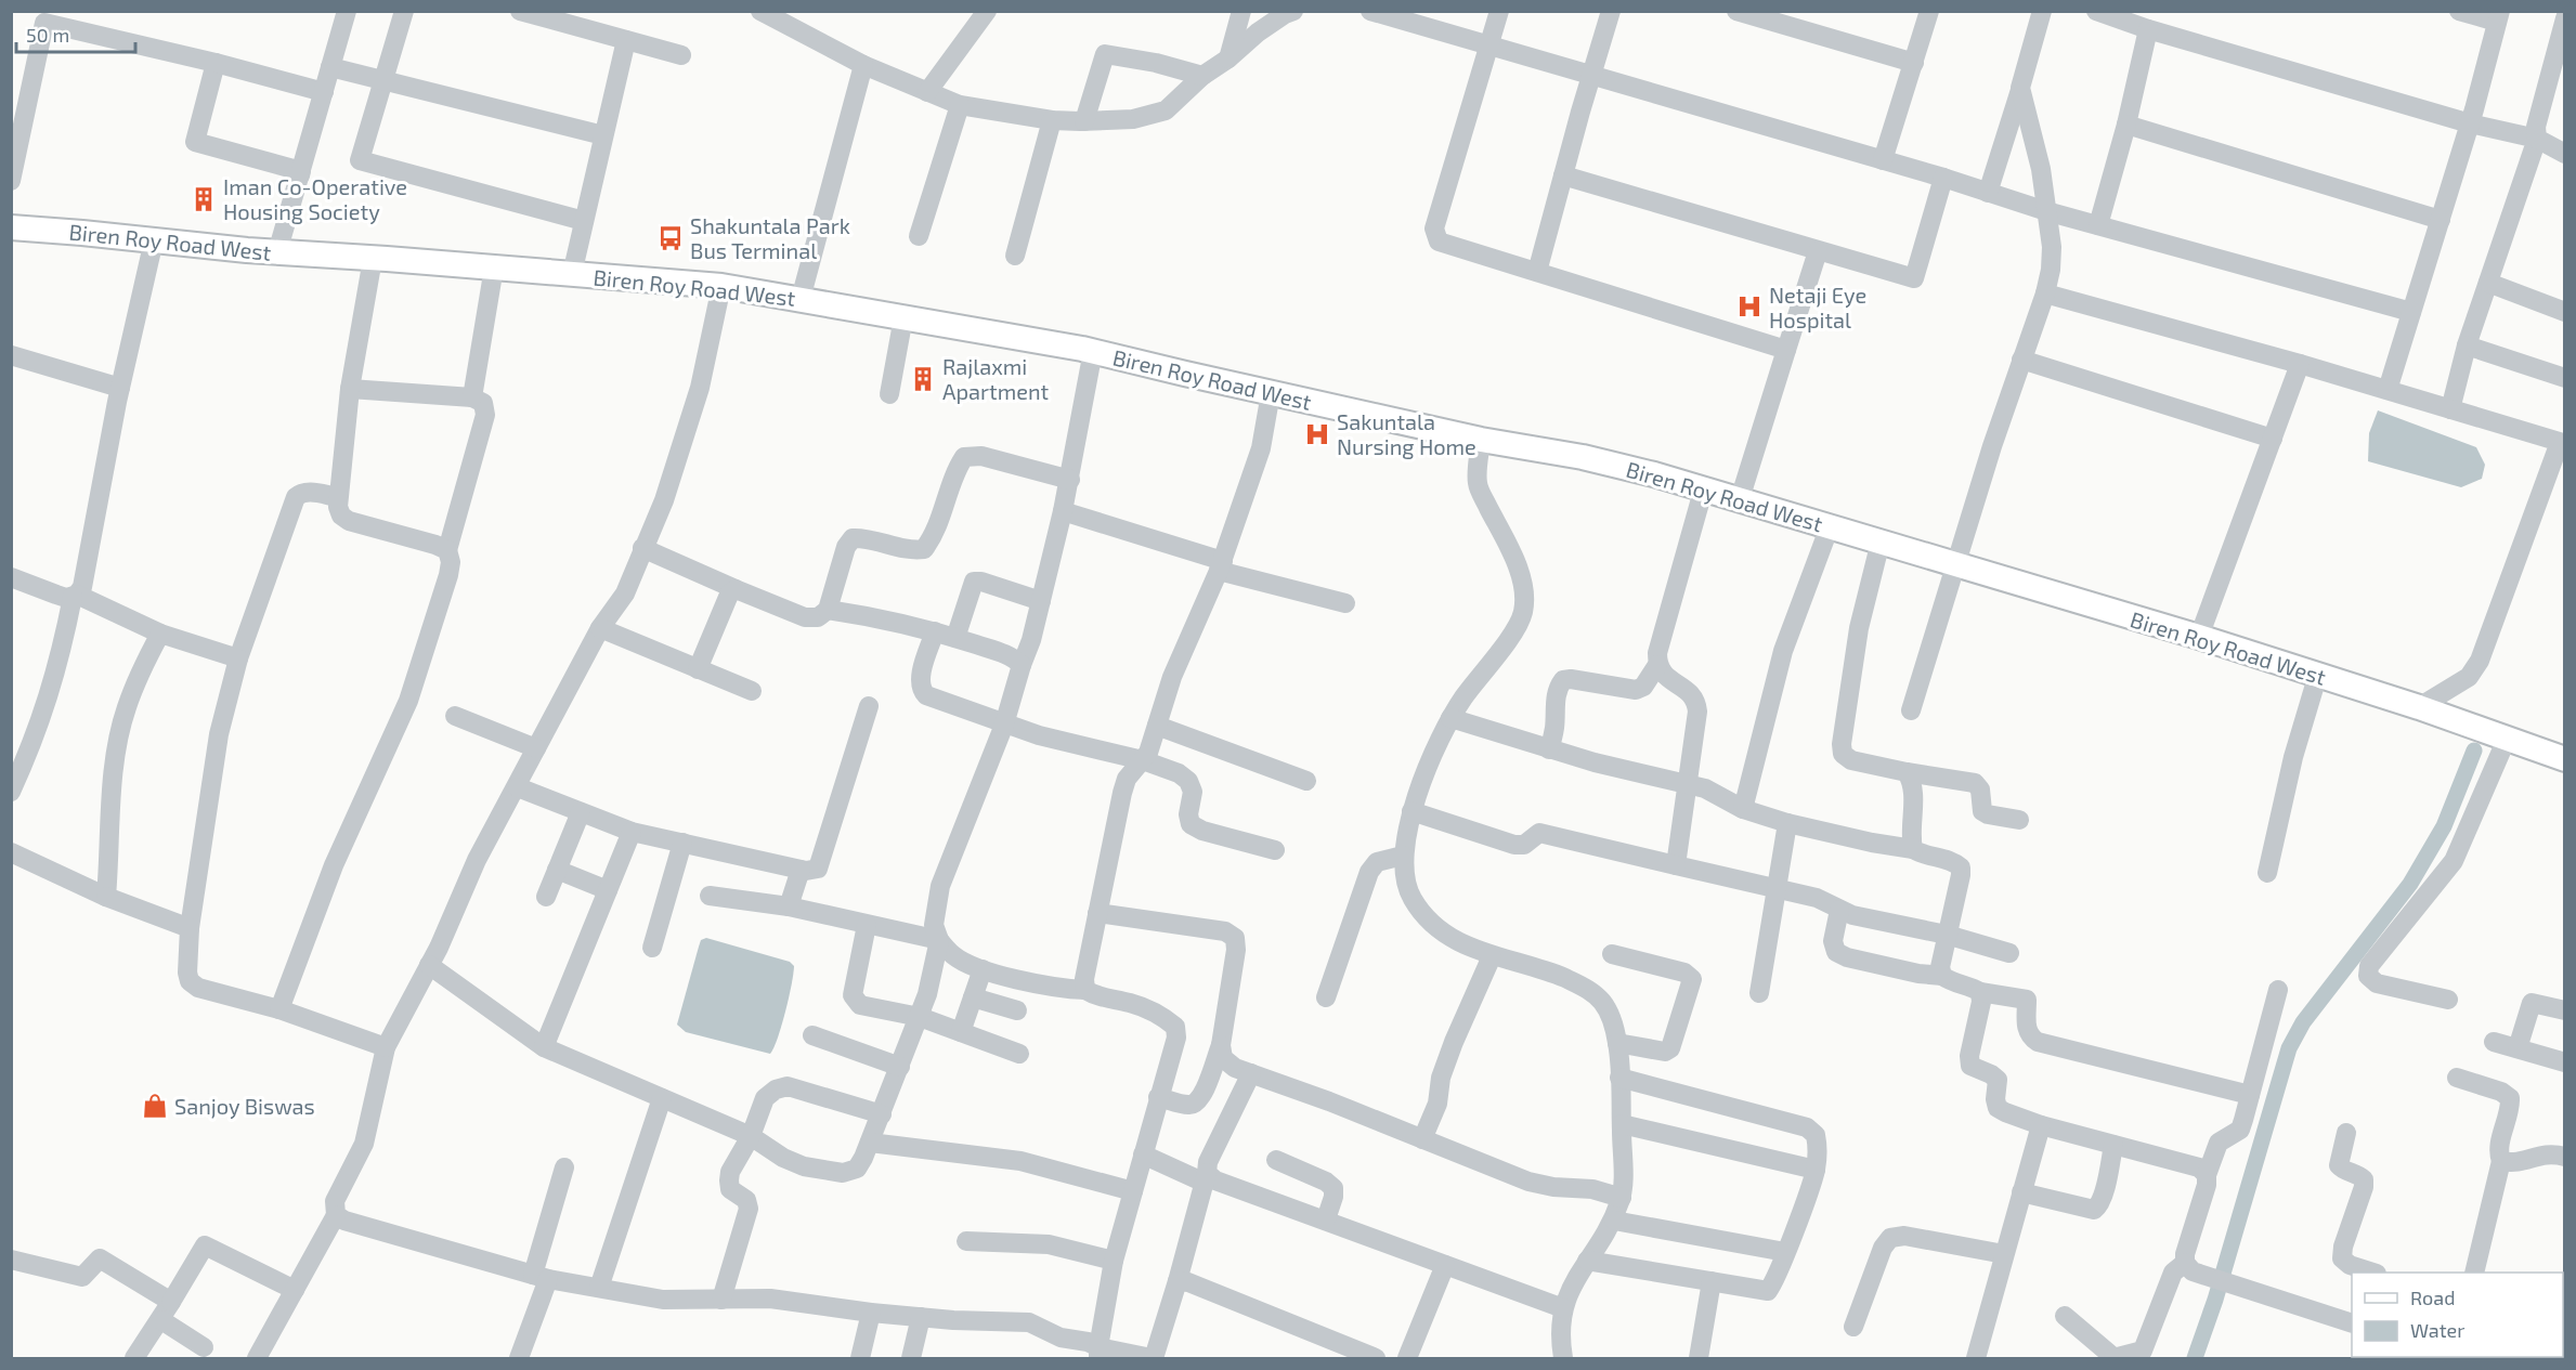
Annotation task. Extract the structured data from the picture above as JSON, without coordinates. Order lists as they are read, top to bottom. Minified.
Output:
{"streets":{"main road":["Biren Roy Road West"]},"places":{"building":["Iman Co-Operative Housing Society","Rajlaxmi Apartment"],"bus stop":["Shakuntala Park Bus Terminal"],"hospital":["Netaji Eye Hospital","Sakuntala Nursing Home"],"shop":["Sanjoy Biswas"]},"legend":["Road","Water"],"scale_bar":"50 m"}
